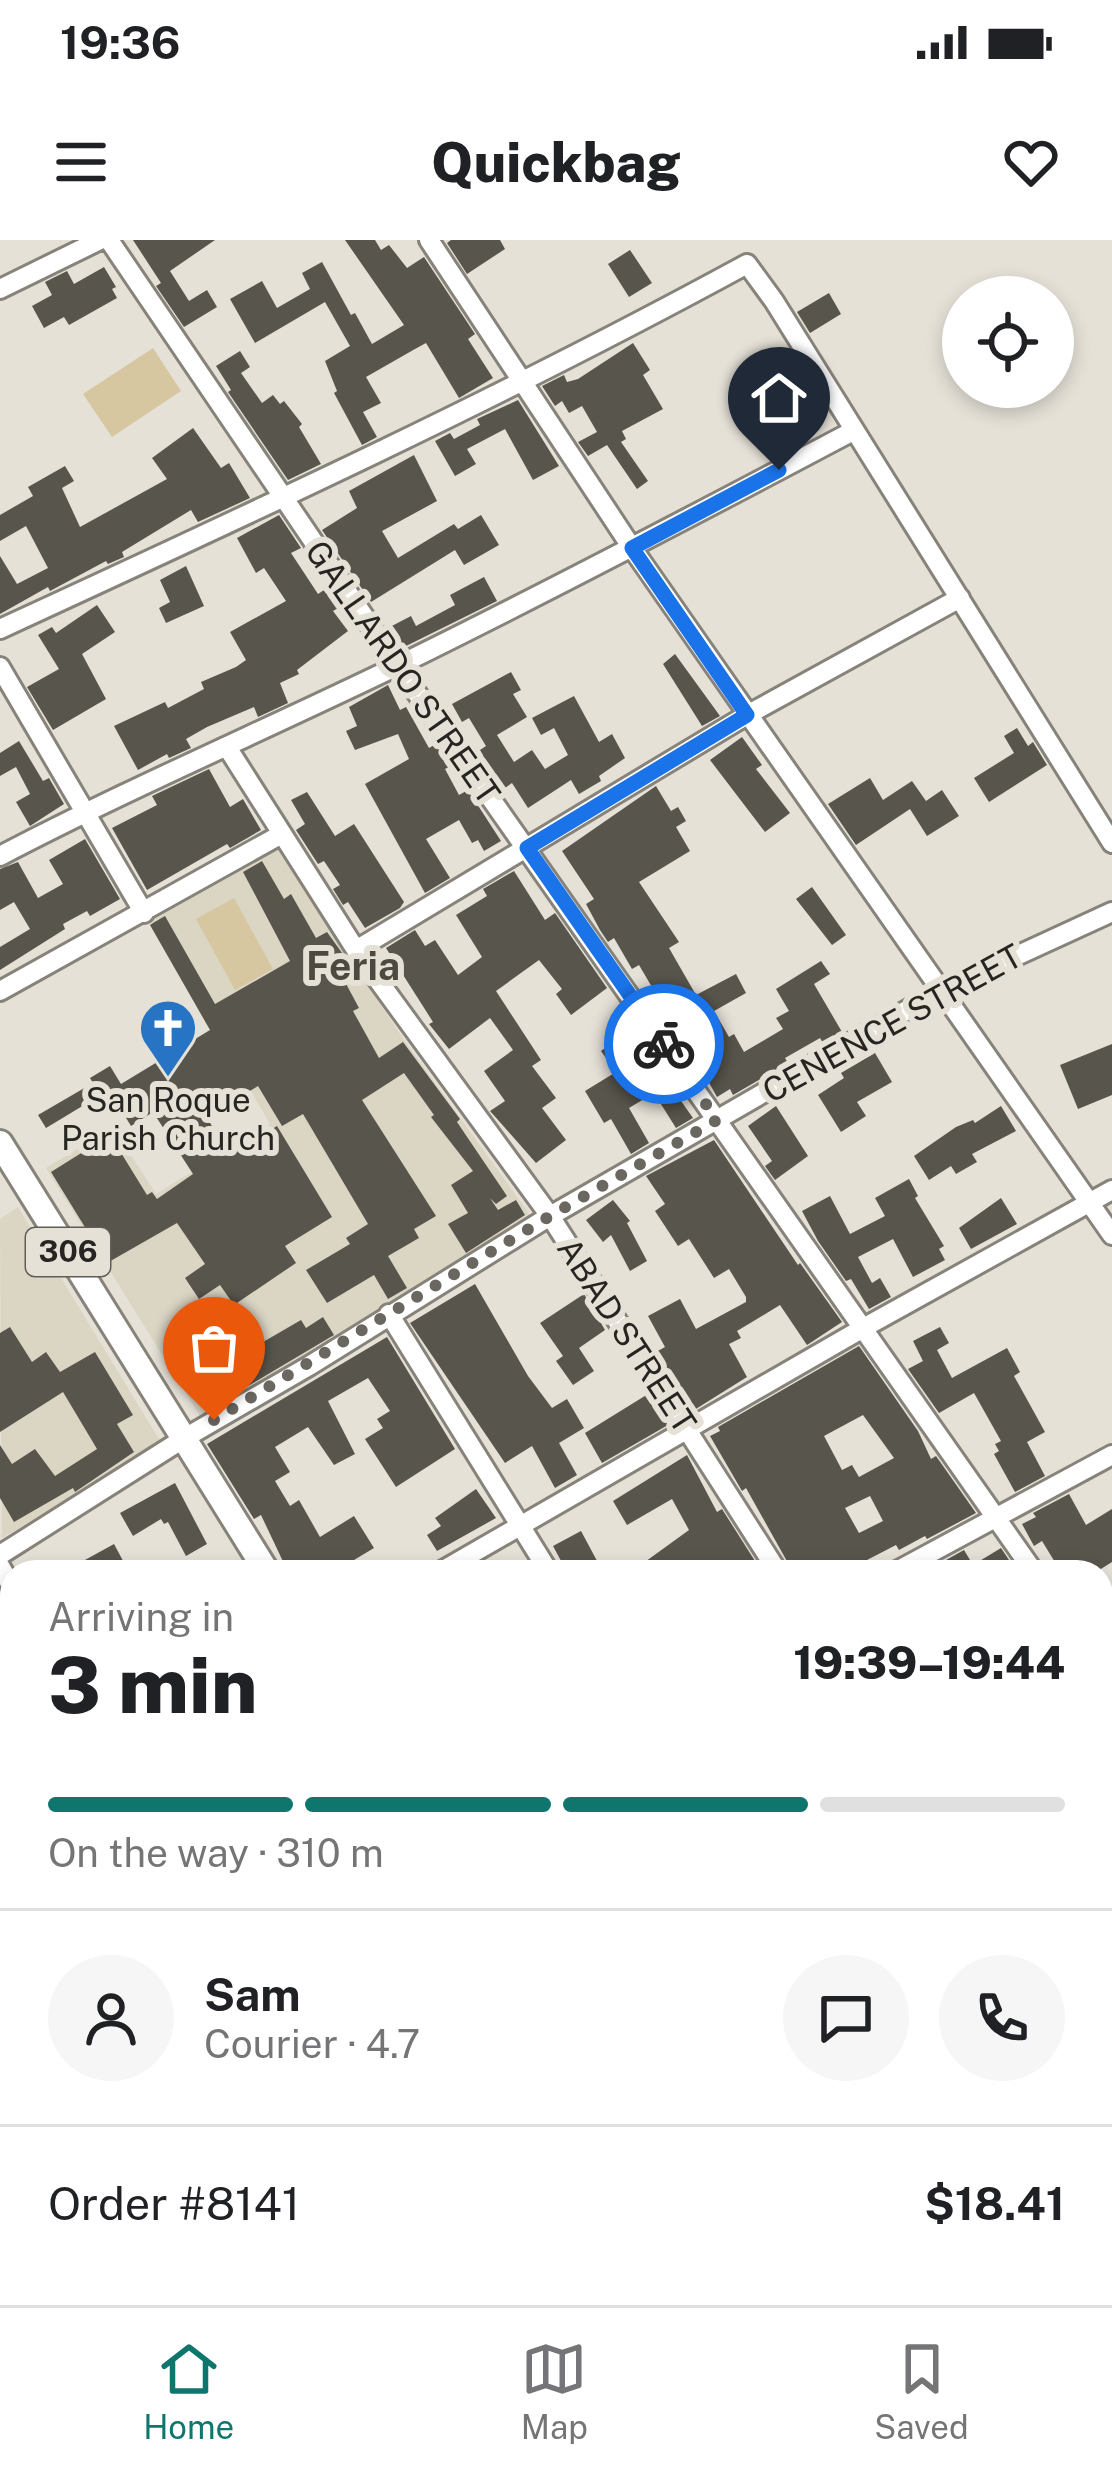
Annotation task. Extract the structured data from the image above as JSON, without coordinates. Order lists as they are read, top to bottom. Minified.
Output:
{"streets":{"main road":["306"],"street":["GALLARDO STREET","CENENCE STREET","ABAD STREET"]},"crossings":[["GALLARDO STREET","CENENCE STREET"],["CENENCE STREET","306"],["CENENCE STREET","ABAD STREET"]],"districts":["Feria"],"places":{"church":["San Roque Parish Church"]},"page":{"status":"19:36","header":"Quickbag","heading":["3 min","Arriving in","19:39–19:44"],"panel":["Sam","Courier · 4.7","Order #8141","$18.41"],"bar":"On the way · 310 m","tabs":["Home","Map","Saved"]}}
